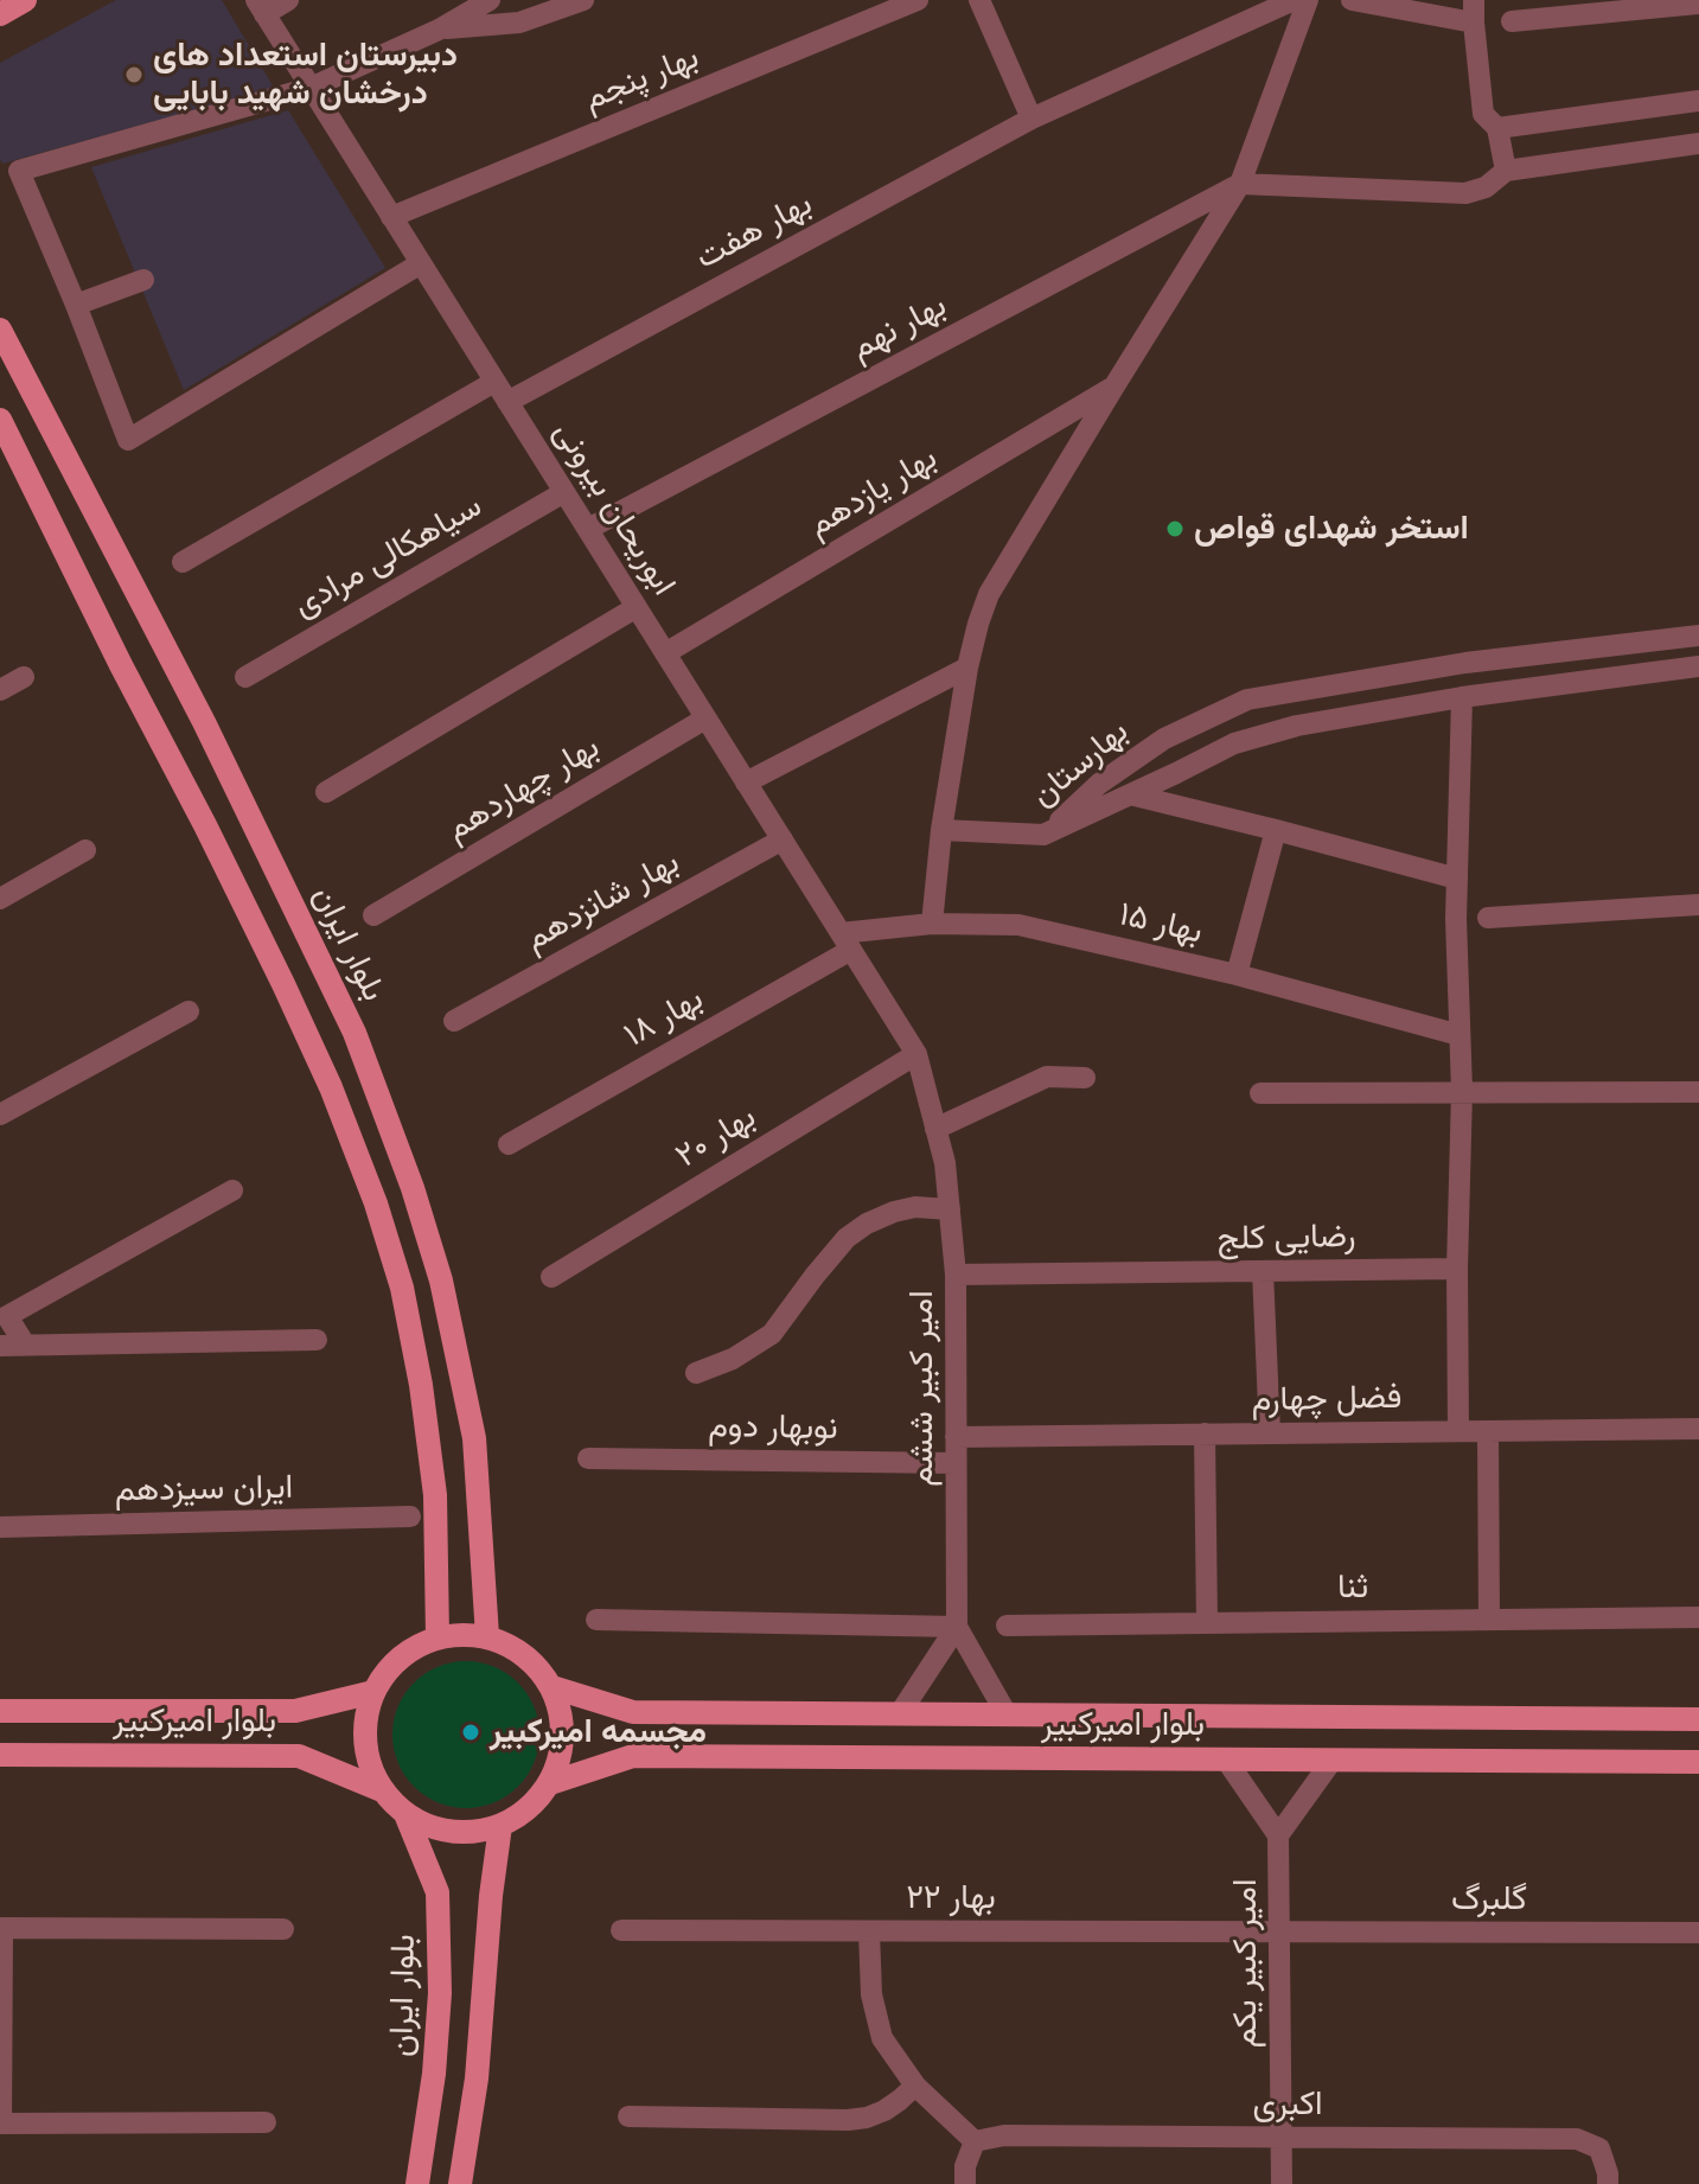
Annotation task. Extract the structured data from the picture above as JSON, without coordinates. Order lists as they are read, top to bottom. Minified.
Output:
{"streets":{"main road":["بلوار ایران","بلوار امیرکبیر"],"street":["بهار پنجم","بهار هفت","بهار نهم","بهار یازدهم","ابوریحان بیرونی","سیاهکالی مرادی","بهارستان","بهار چهاردهم","بهار شانزدهم","بهار ۱۵","بهار ۱۸","بهار ۲۰","رضایی کلج","امیر کبیر ششم","فضل چهارم","نوبهار دوم","ایران سیزدهم","ثنا","بهار ۲۲","گلبرگ","امیر کبیر یکم","اکبری"]},"crossings":[["بهار پنجم","ابوریحان بیرونی"],["بهار هفت","ابوریحان بیرونی"],["بهار نهم","ابوریحان بیرونی"],["بهار یازدهم","ابوریحان بیرونی"],["ابوریحان بیرونی","سیاهکالی مرادی"],["ابوریحان بیرونی","بهار چهاردهم"],["ابوریحان بیرونی","بهار شانزدهم"],["ابوریحان بیرونی","بهار ۱۵"],["ابوریحان بیرونی","بهار ۱۸"],["ابوریحان بیرونی","بهار ۲۰"],["ابوریحان بیرونی","امیر کبیر ششم"],["بهار ۱۵","بهار ۱۸"],["بلوار ایران","بلوار امیرکبیر"],["بهار ۲۰","امیر کبیر ششم"],["رضایی کلج","امیر کبیر ششم"],["امیر کبیر ششم","فضل چهارم"],["امیر کبیر ششم","نوبهار دوم"],["امیر کبیر ششم","بلوار امیرکبیر"],["بلوار امیرکبیر","امیر کبیر یکم"],["بهار ۲۲","گلبرگ"],["بهار ۲۲","امیر کبیر یکم"],["گلبرگ","امیر کبیر یکم"],["امیر کبیر یکم","اکبری"]],"places":["دبیرستان استعداد های درخشان شهید بابایی","استخر شهدای قواص","مجسمه امیرکبیر"]}
